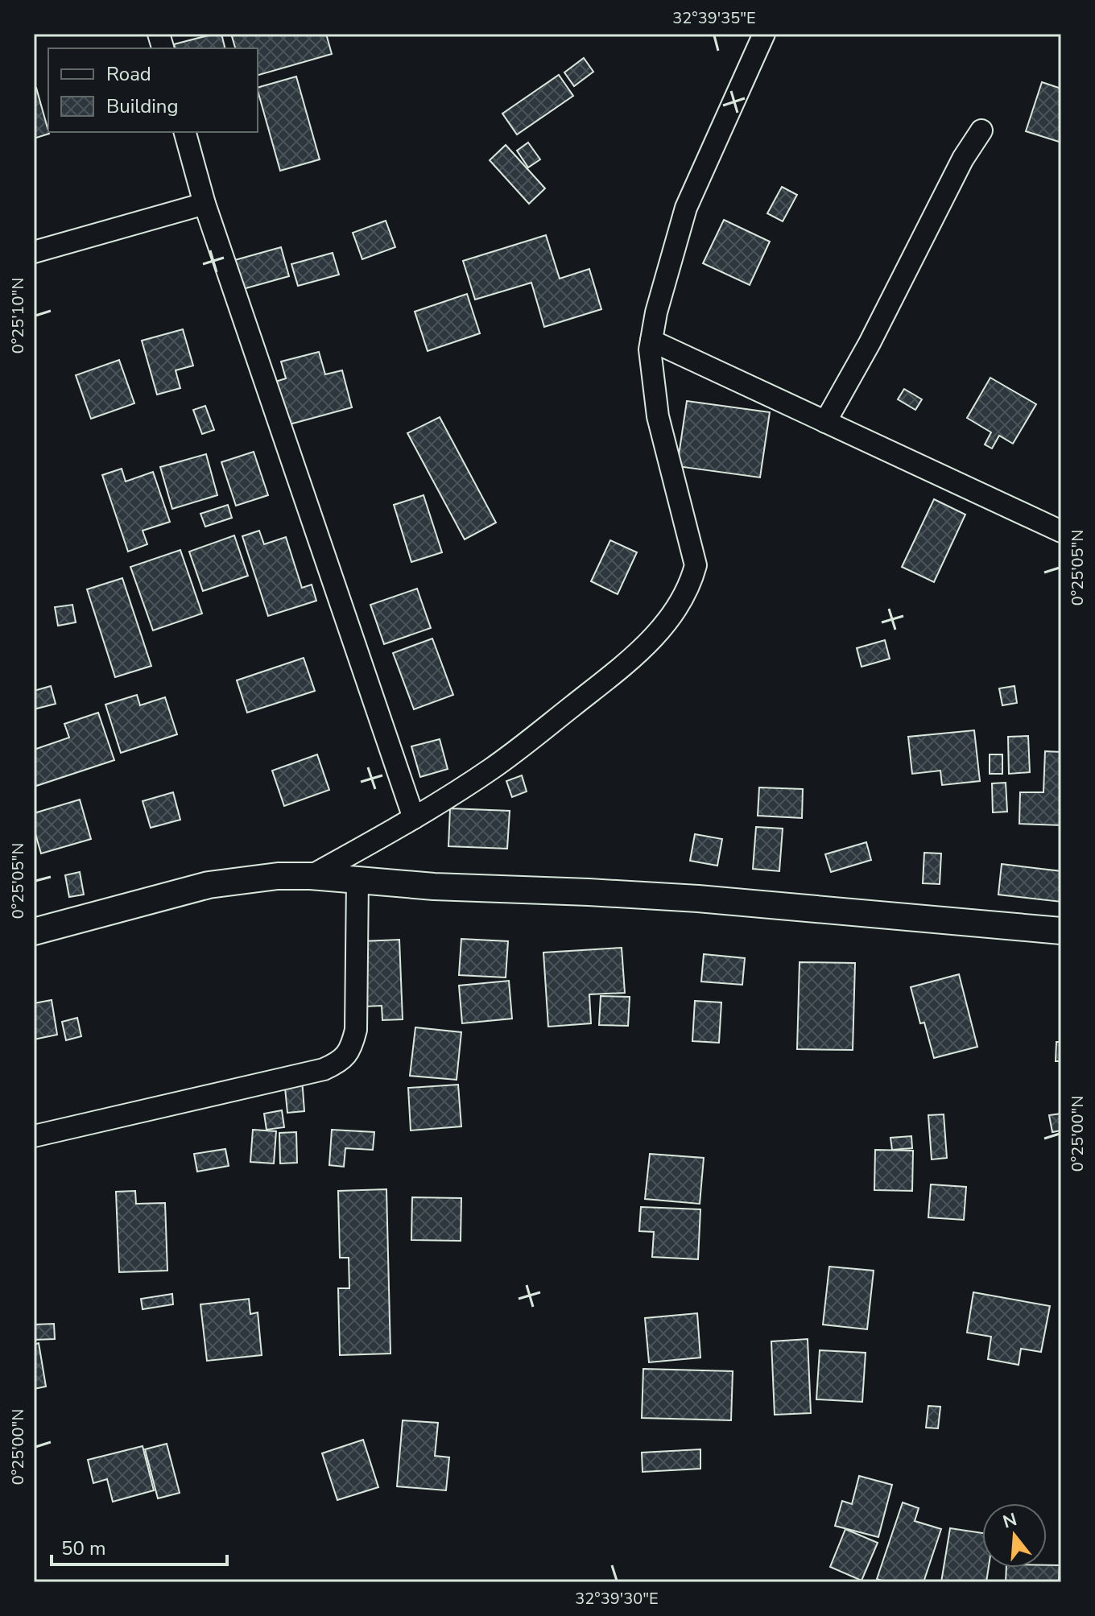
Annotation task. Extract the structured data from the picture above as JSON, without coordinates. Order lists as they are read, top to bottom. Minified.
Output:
{"legend":["Road","Building"],"scale_bar":"50 m","north":"top","coordinates":["32°39'35\"E","0°25'10\"N","0°25'05\"N","0°25'00\"N","32°39'30\"E"]}
